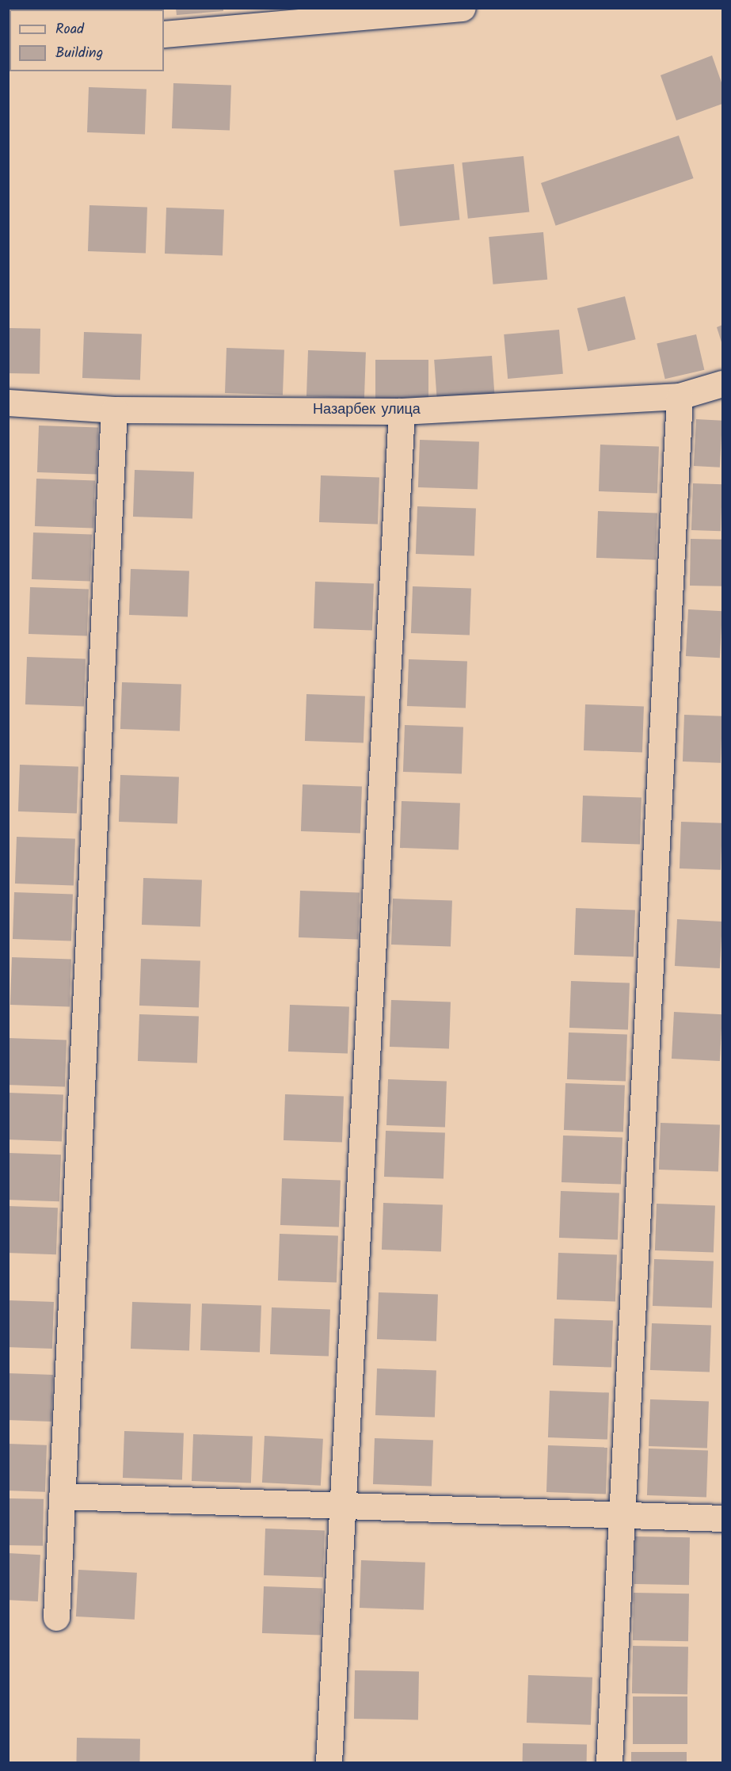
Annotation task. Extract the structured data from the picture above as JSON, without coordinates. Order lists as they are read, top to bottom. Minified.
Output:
{"streets":{"street":["Назарбек улица"]},"legend":["Road","Building"]}
